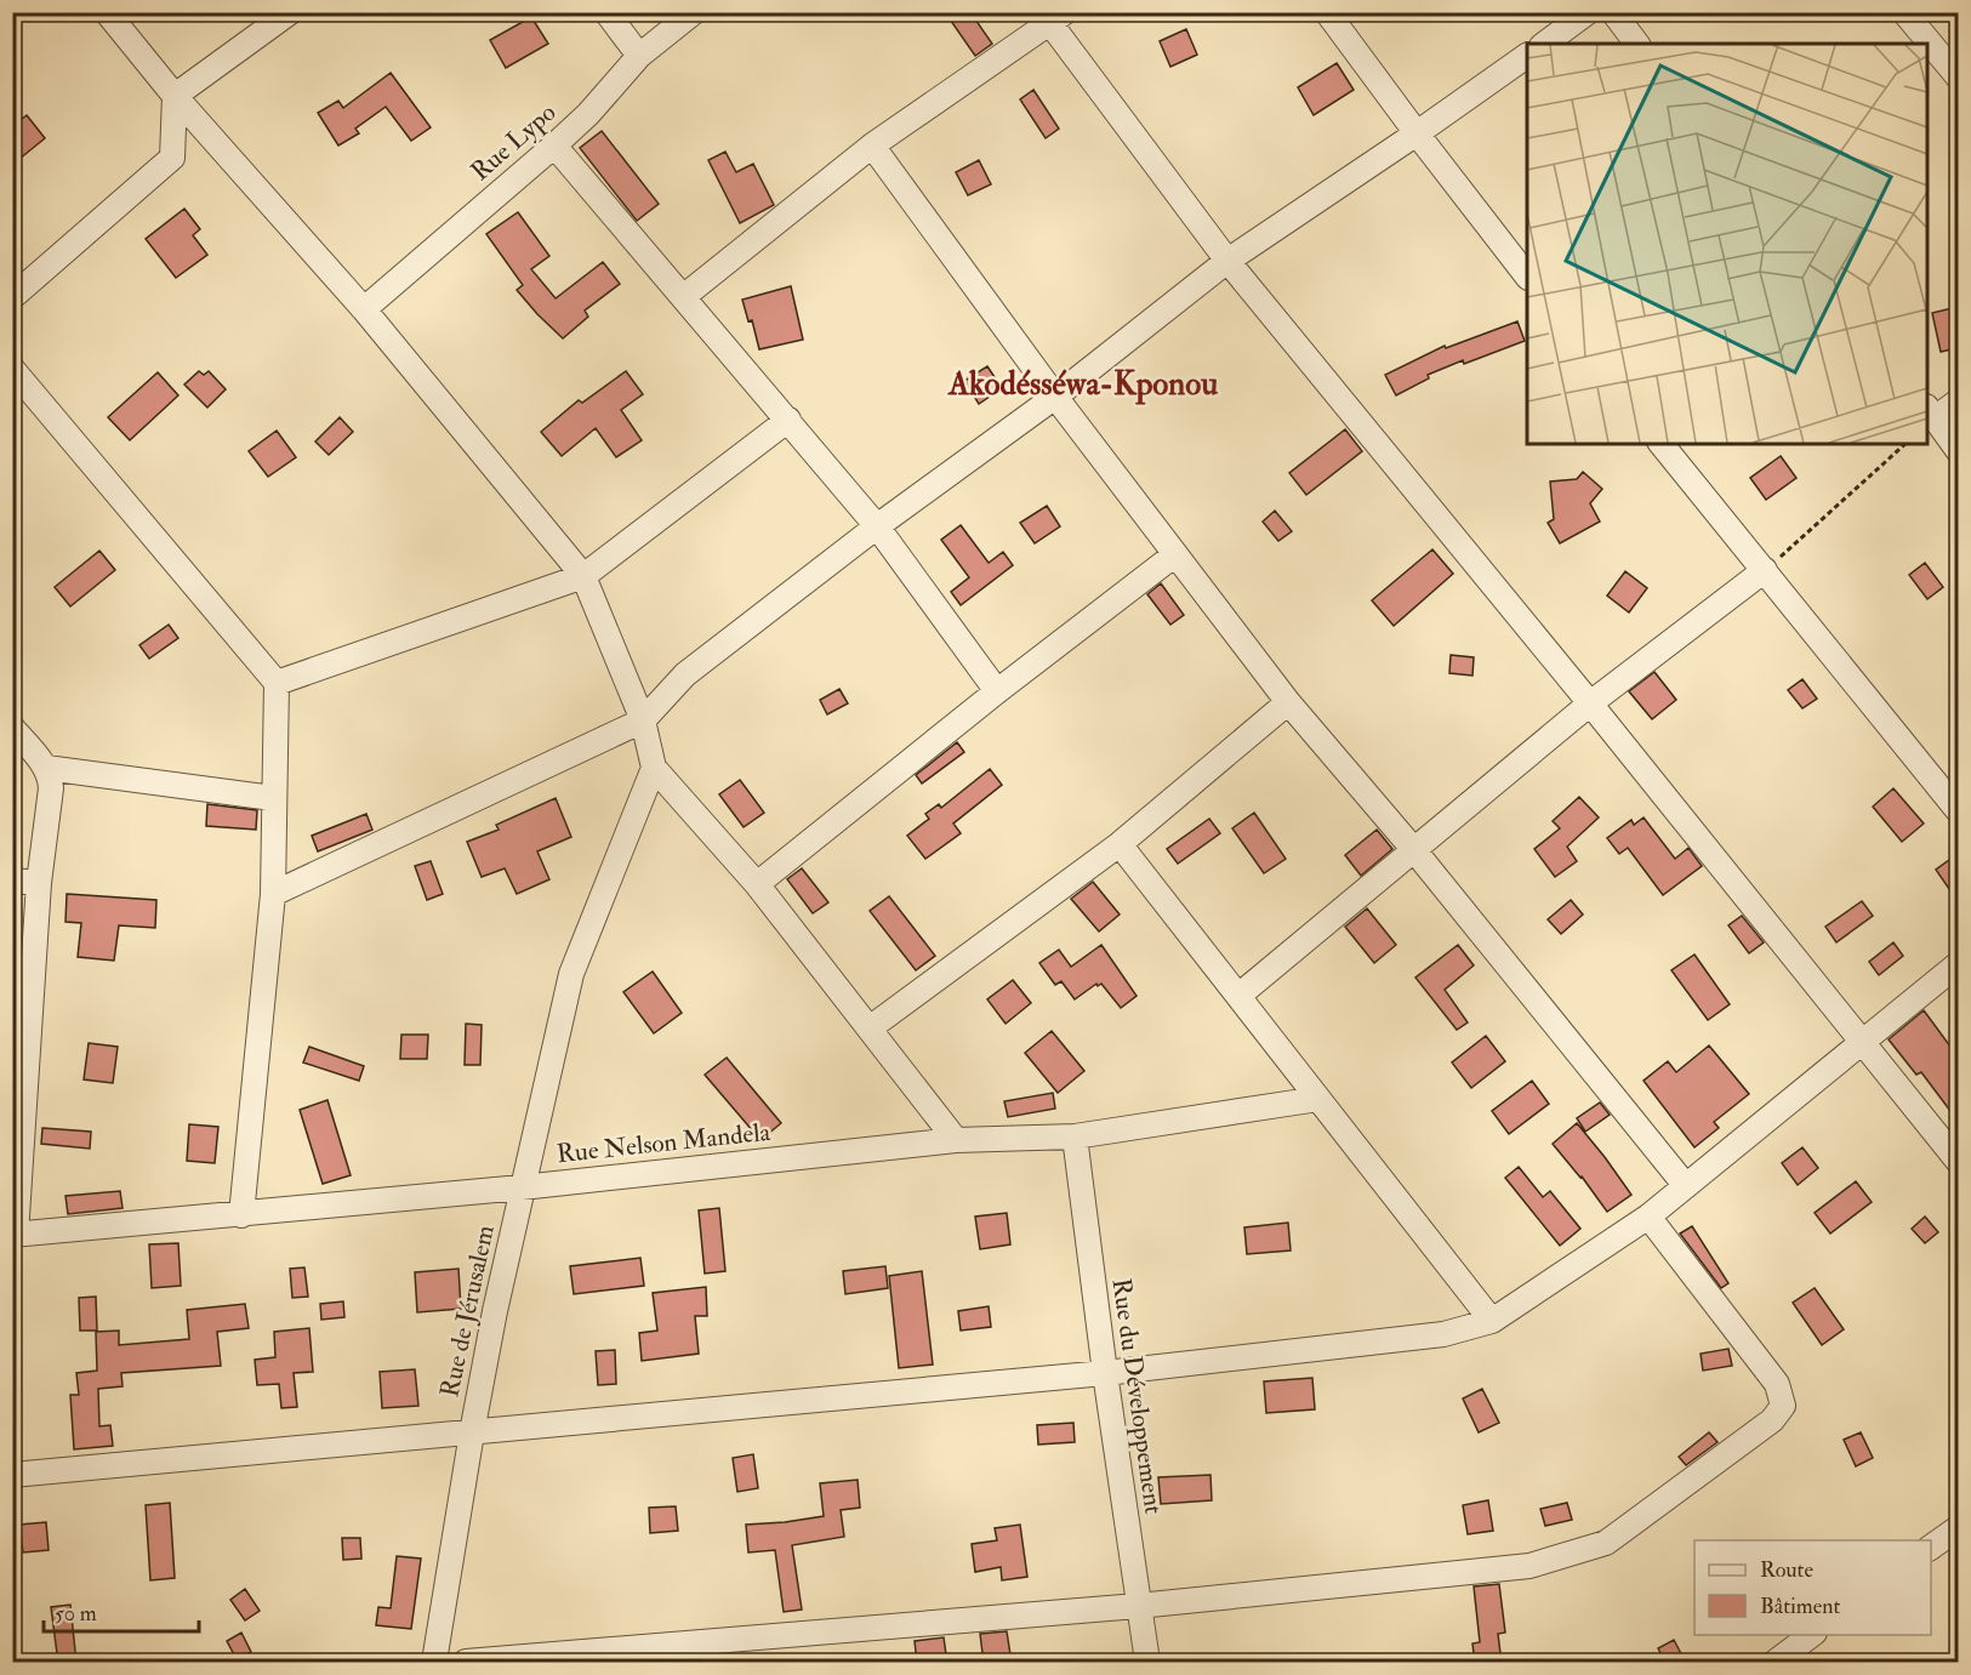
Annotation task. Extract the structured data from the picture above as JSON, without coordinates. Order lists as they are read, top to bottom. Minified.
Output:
{"streets":{"street":["Rue Lypo","Rue Nelson Mandela","Rue de Jérusalem","Rue du Développement"]},"crossings":[["Rue Nelson Mandela","Rue de Jérusalem"],["Rue Nelson Mandela","Rue du Développement"]],"districts":["Akodésséwa-Kponou"],"legend":["Route","Bâtiment"],"scale_bar":"50 m"}
